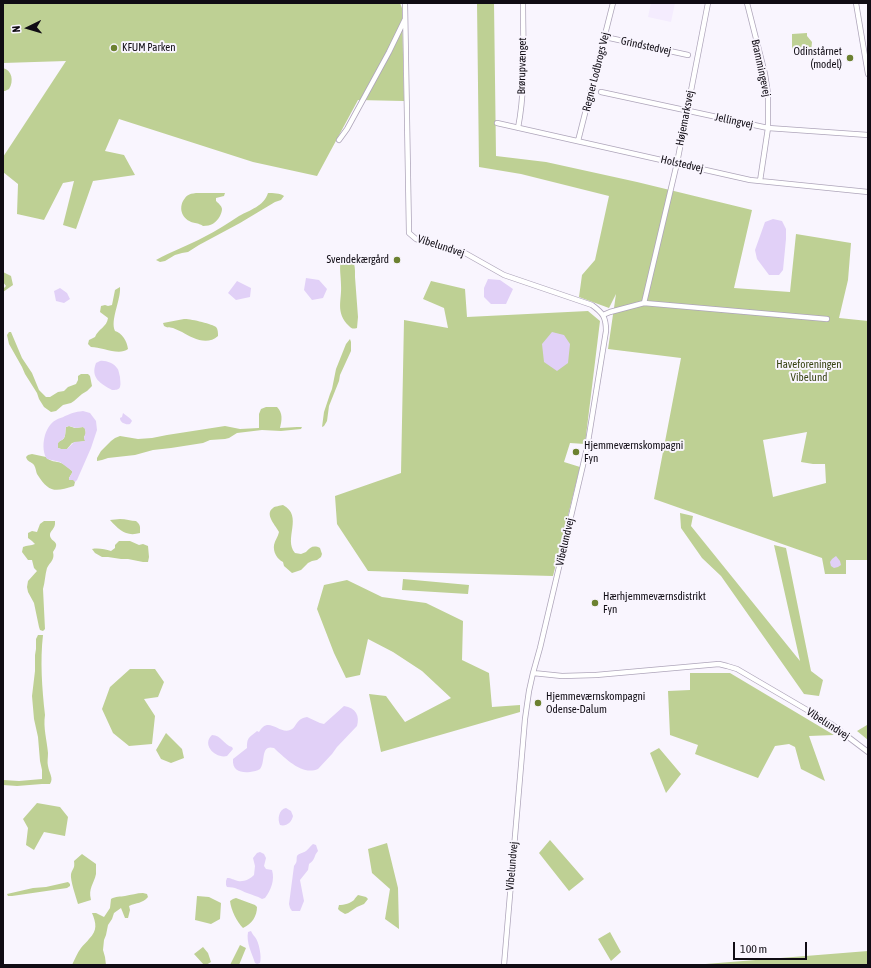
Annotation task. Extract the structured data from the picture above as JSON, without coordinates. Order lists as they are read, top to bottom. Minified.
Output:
{"streets":{"street":["Grindstedvej","Brørupvænget","Brammingevej","Regner Lodbrogs Vej","Højemarksvej","Jellingvej","Holstedvej","Vibelundvej"]},"crossings":[["Grindstedvej","Regner Lodbrogs Vej"],["Brørupvænget","Holstedvej"],["Brammingevej","Jellingvej"],["Brammingevej","Holstedvej"],["Regner Lodbrogs Vej","Holstedvej"],["Højemarksvej","Jellingvej"],["Højemarksvej","Holstedvej"]],"parks":["Haveforeningen Vibelund"],"places":["KFUM Parken","Odinstårnet (model)","Svendekærgård","Hjemmeværnskompagni Fyn","Hærhjemmeværnsdistrikt Fyn","Hjemmeværnskompagni Odense-Dalum"],"scale_bar":"100 m","north":"left"}
